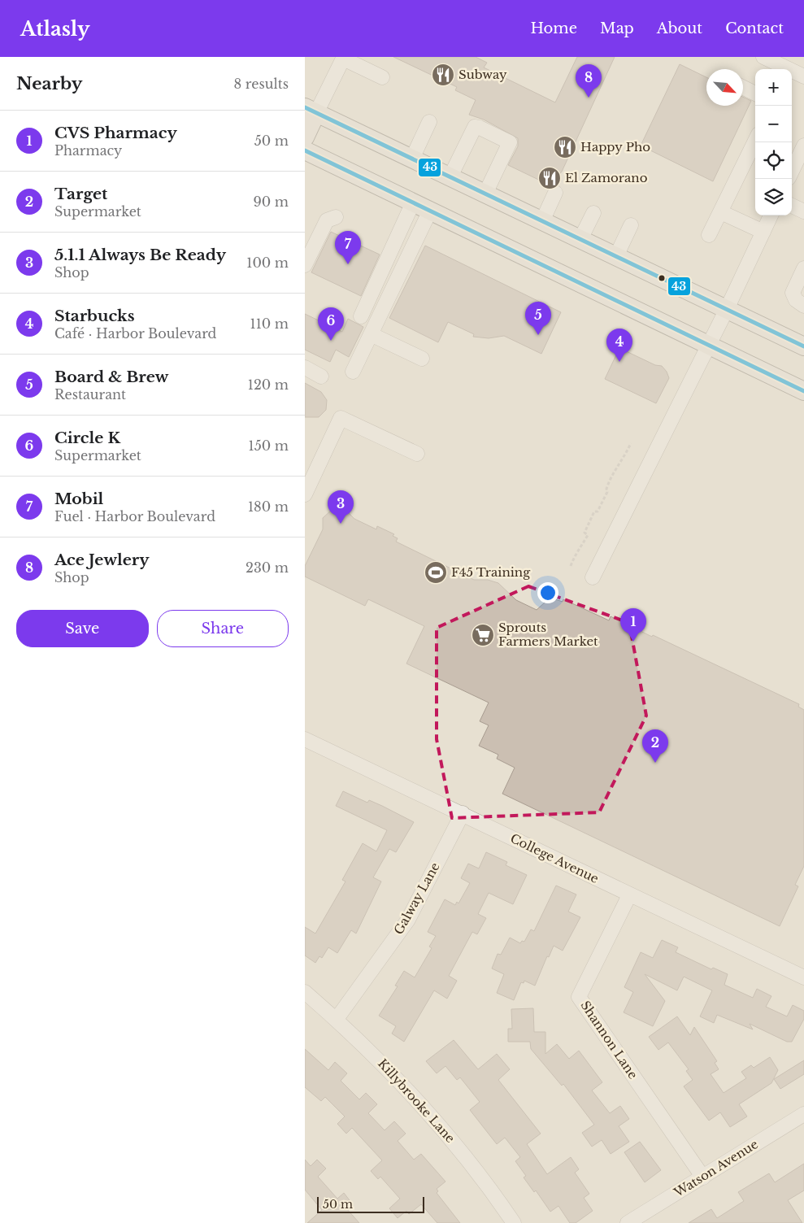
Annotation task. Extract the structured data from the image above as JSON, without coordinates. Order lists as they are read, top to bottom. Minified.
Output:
{"streets":{"street":["College Avenue","Galway Lane","Shannon Lane","Killybrooke Lane","Watson Avenue"]},"crossings":[["College Avenue","Galway Lane"],["College Avenue","Shannon Lane"],["Galway Lane","Killybrooke Lane"],["Shannon Lane","Watson Avenue"]],"places":{"restaurant":["Subway","Happy Pho","El Zamorano"],"sports":["F45 Training"],"supermarket":["Sprouts Farmers Market"]},"lines":["transit line 43"],"scale_bar":"50 m","north":"bottom right","page":{"header":"Atlasly","nav":["Home","Map","About","Contact"],"heading":["Nearby","8 results"],"pins":["8","7","5","6","4","3","1","2"],"map_buttons":["+","−"],"list":[{"mark":"1","name":"CVS Pharmacy","note":"Pharmacy","value":"50 m"},{"mark":"2","name":"Target","note":"Supermarket","value":"90 m"},{"mark":"3","name":"5.1.1 Always Be Ready","note":"Shop","value":"100 m"},{"mark":"4","name":"Starbucks","note":"Café · Harbor Boulevard","value":"110 m"},{"mark":"5","name":"Board & Brew","note":"Restaurant","value":"120 m"},{"mark":"6","name":"Circle K","note":"Supermarket","value":"150 m"},{"mark":"7","name":"Mobil","note":"Fuel · Harbor Boulevard","value":"180 m"},{"mark":"8","name":"Ace Jewlery","note":"Shop","value":"230 m"}],"buttons":["Save","Share"],"scale":"50 m"}}
